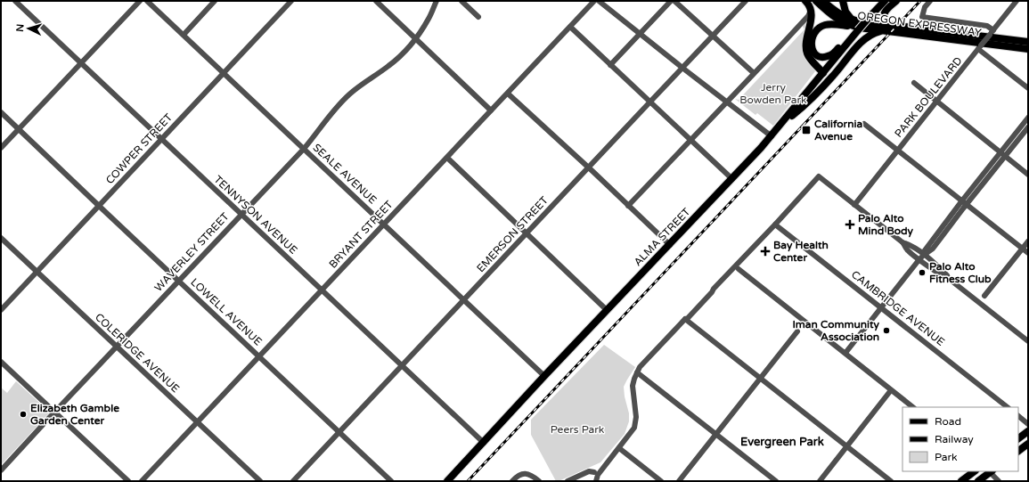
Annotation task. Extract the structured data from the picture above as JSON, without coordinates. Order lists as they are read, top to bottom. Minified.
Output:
{"streets":{"main road":["OREGON EXPRESSWAY","ALMA STREET"],"street":["PARK BOULEVARD","COWPER STREET","SEALE AVENUE","TENNYSON AVENUE","BRYANT STREET","EMERSON STREET","WAVERLEY STREET","CAMBRIDGE AVENUE","LOWELL AVENUE","COLERIDGE AVENUE"]},"crossings":[["OREGON EXPRESSWAY","ALMA STREET"],["COWPER STREET","SEALE AVENUE"],["COWPER STREET","TENNYSON AVENUE"],["COWPER STREET","LOWELL AVENUE"],["COWPER STREET","COLERIDGE AVENUE"],["SEALE AVENUE","BRYANT STREET"],["SEALE AVENUE","EMERSON STREET"],["SEALE AVENUE","ALMA STREET"],["SEALE AVENUE","WAVERLEY STREET"],["TENNYSON AVENUE","BRYANT STREET"],["TENNYSON AVENUE","EMERSON STREET"],["TENNYSON AVENUE","ALMA STREET"],["TENNYSON AVENUE","WAVERLEY STREET"],["BRYANT STREET","LOWELL AVENUE"],["BRYANT STREET","COLERIDGE AVENUE"],["EMERSON STREET","LOWELL AVENUE"],["WAVERLEY STREET","LOWELL AVENUE"],["WAVERLEY STREET","COLERIDGE AVENUE"]],"districts":["Evergreen Park"],"parks":["Jerry Bowden Park","Peers Park"],"places":{"transit":["California Avenue"],"health":["Palo Alto Mind Body","Bay Health Center"],"other":["Palo Alto Fitness Club","Iman Community Association","Elizabeth Gamble Garden Center"]},"legend":["Road","Railway","Park"],"north":"left"}
